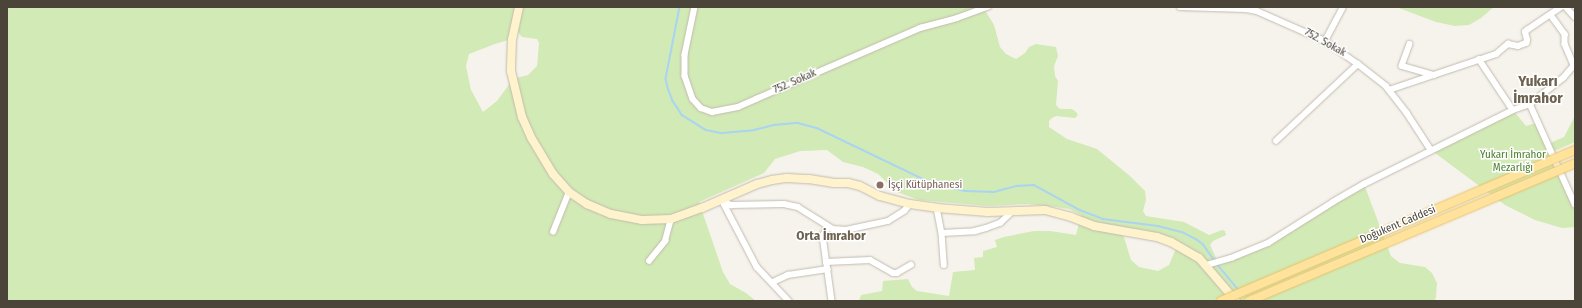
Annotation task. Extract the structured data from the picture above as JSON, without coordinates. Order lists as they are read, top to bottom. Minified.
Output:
{"streets":{"main road":["Doğukent Caddesi"],"street":["752. Sokak"]},"districts":["Yukarı İmrahor","Orta İmrahor"],"parks":["Yukarı İmrahor Mezarlığı"],"places":["İşçi Kütüphanesi"]}
